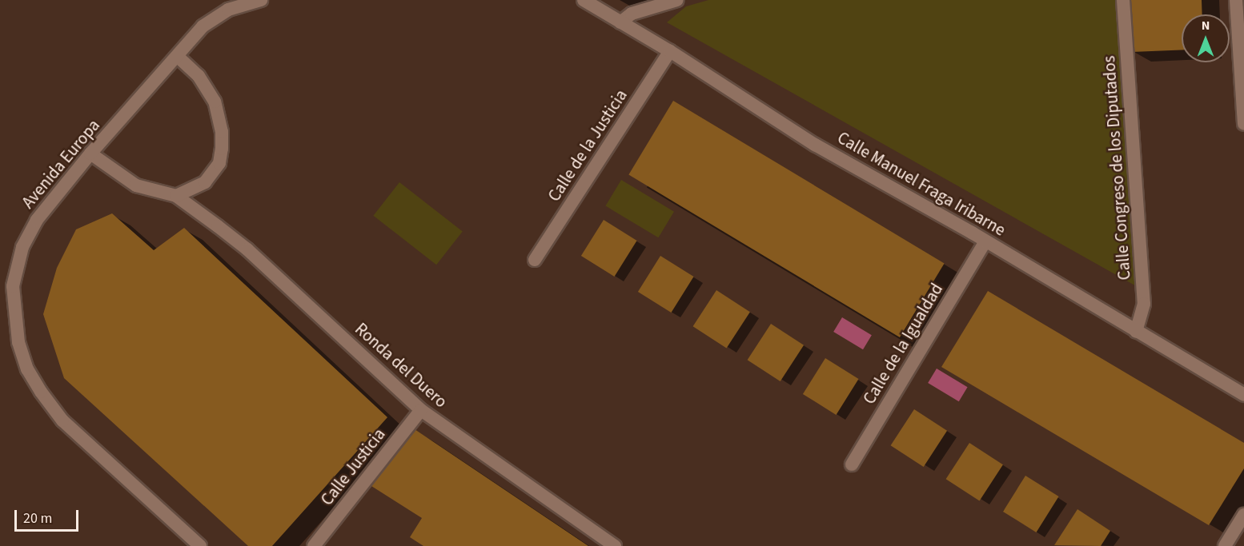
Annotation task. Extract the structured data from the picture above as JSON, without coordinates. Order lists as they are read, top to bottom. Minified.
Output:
{"streets":{"street":["Calle de la Justicia","Avenida Europa","Calle Congreso de los Diputados","Calle Manuel Fraga Iribarne","Calle de la Igualdad","Ronda del Duero","Calle Justicia"]},"crossings":[["Calle de la Justicia","Calle Manuel Fraga Iribarne"],["Avenida Europa","Ronda del Duero"],["Calle Congreso de los Diputados","Calle Manuel Fraga Iribarne"],["Calle Manuel Fraga Iribarne","Calle de la Igualdad"],["Ronda del Duero","Calle Justicia"]],"scale_bar":"20 m","north":"top"}
